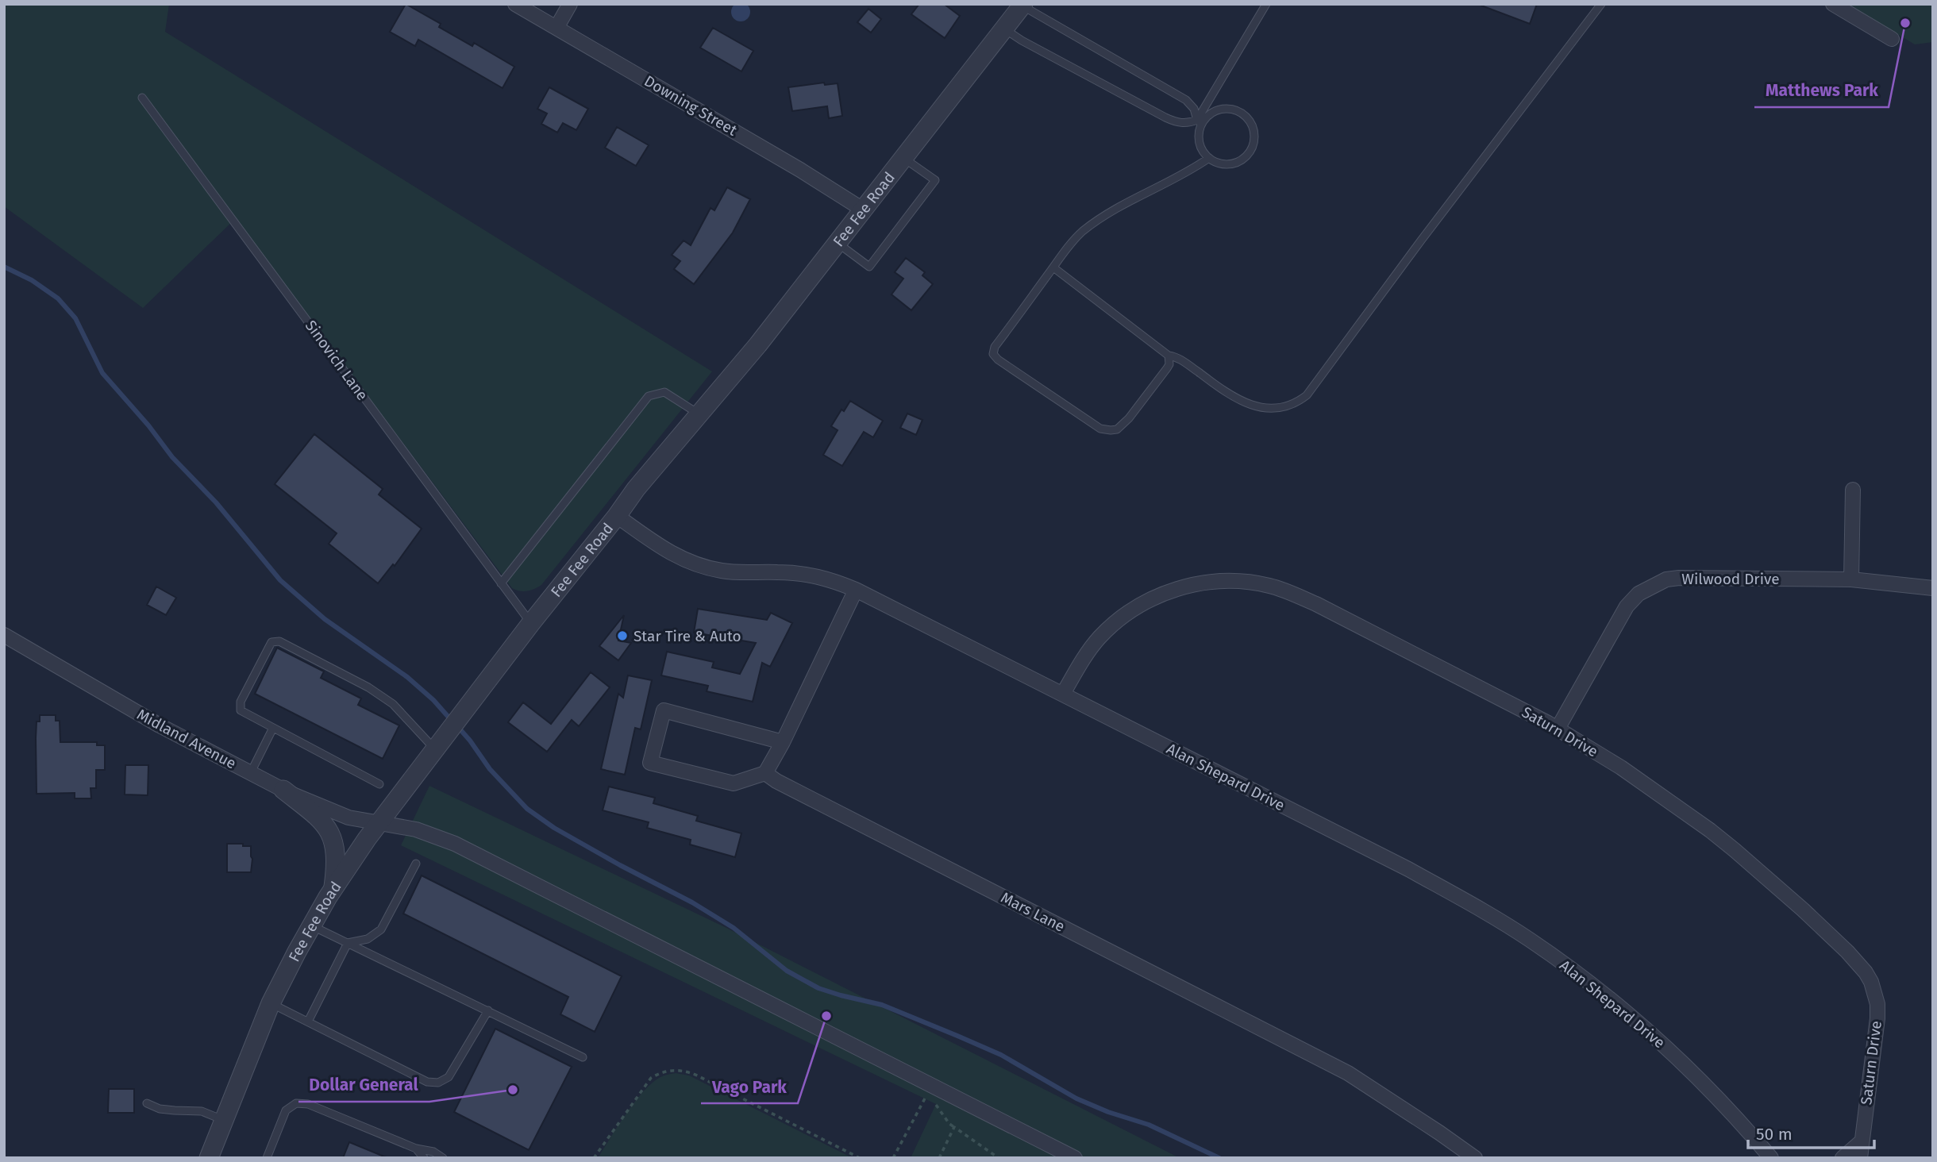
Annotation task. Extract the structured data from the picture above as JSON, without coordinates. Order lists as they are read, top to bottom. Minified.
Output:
{"streets":{"street":["Downing Street","Fee Fee Road","Wilwood Drive","Saturn Drive","Midland Avenue","Alan Shepard Drive","Mars Lane"],"lane":["Sinovich Lane"]},"crossings":[["Downing Street","Fee Fee Road"],["Fee Fee Road","Sinovich Lane"],["Fee Fee Road","Midland Avenue"],["Fee Fee Road","Alan Shepard Drive"],["Wilwood Drive","Saturn Drive"],["Saturn Drive","Alan Shepard Drive"]],"places":["Matthews Park","Star Tire & Auto","Vago Park","Dollar General"],"scale_bar":"50 m"}
